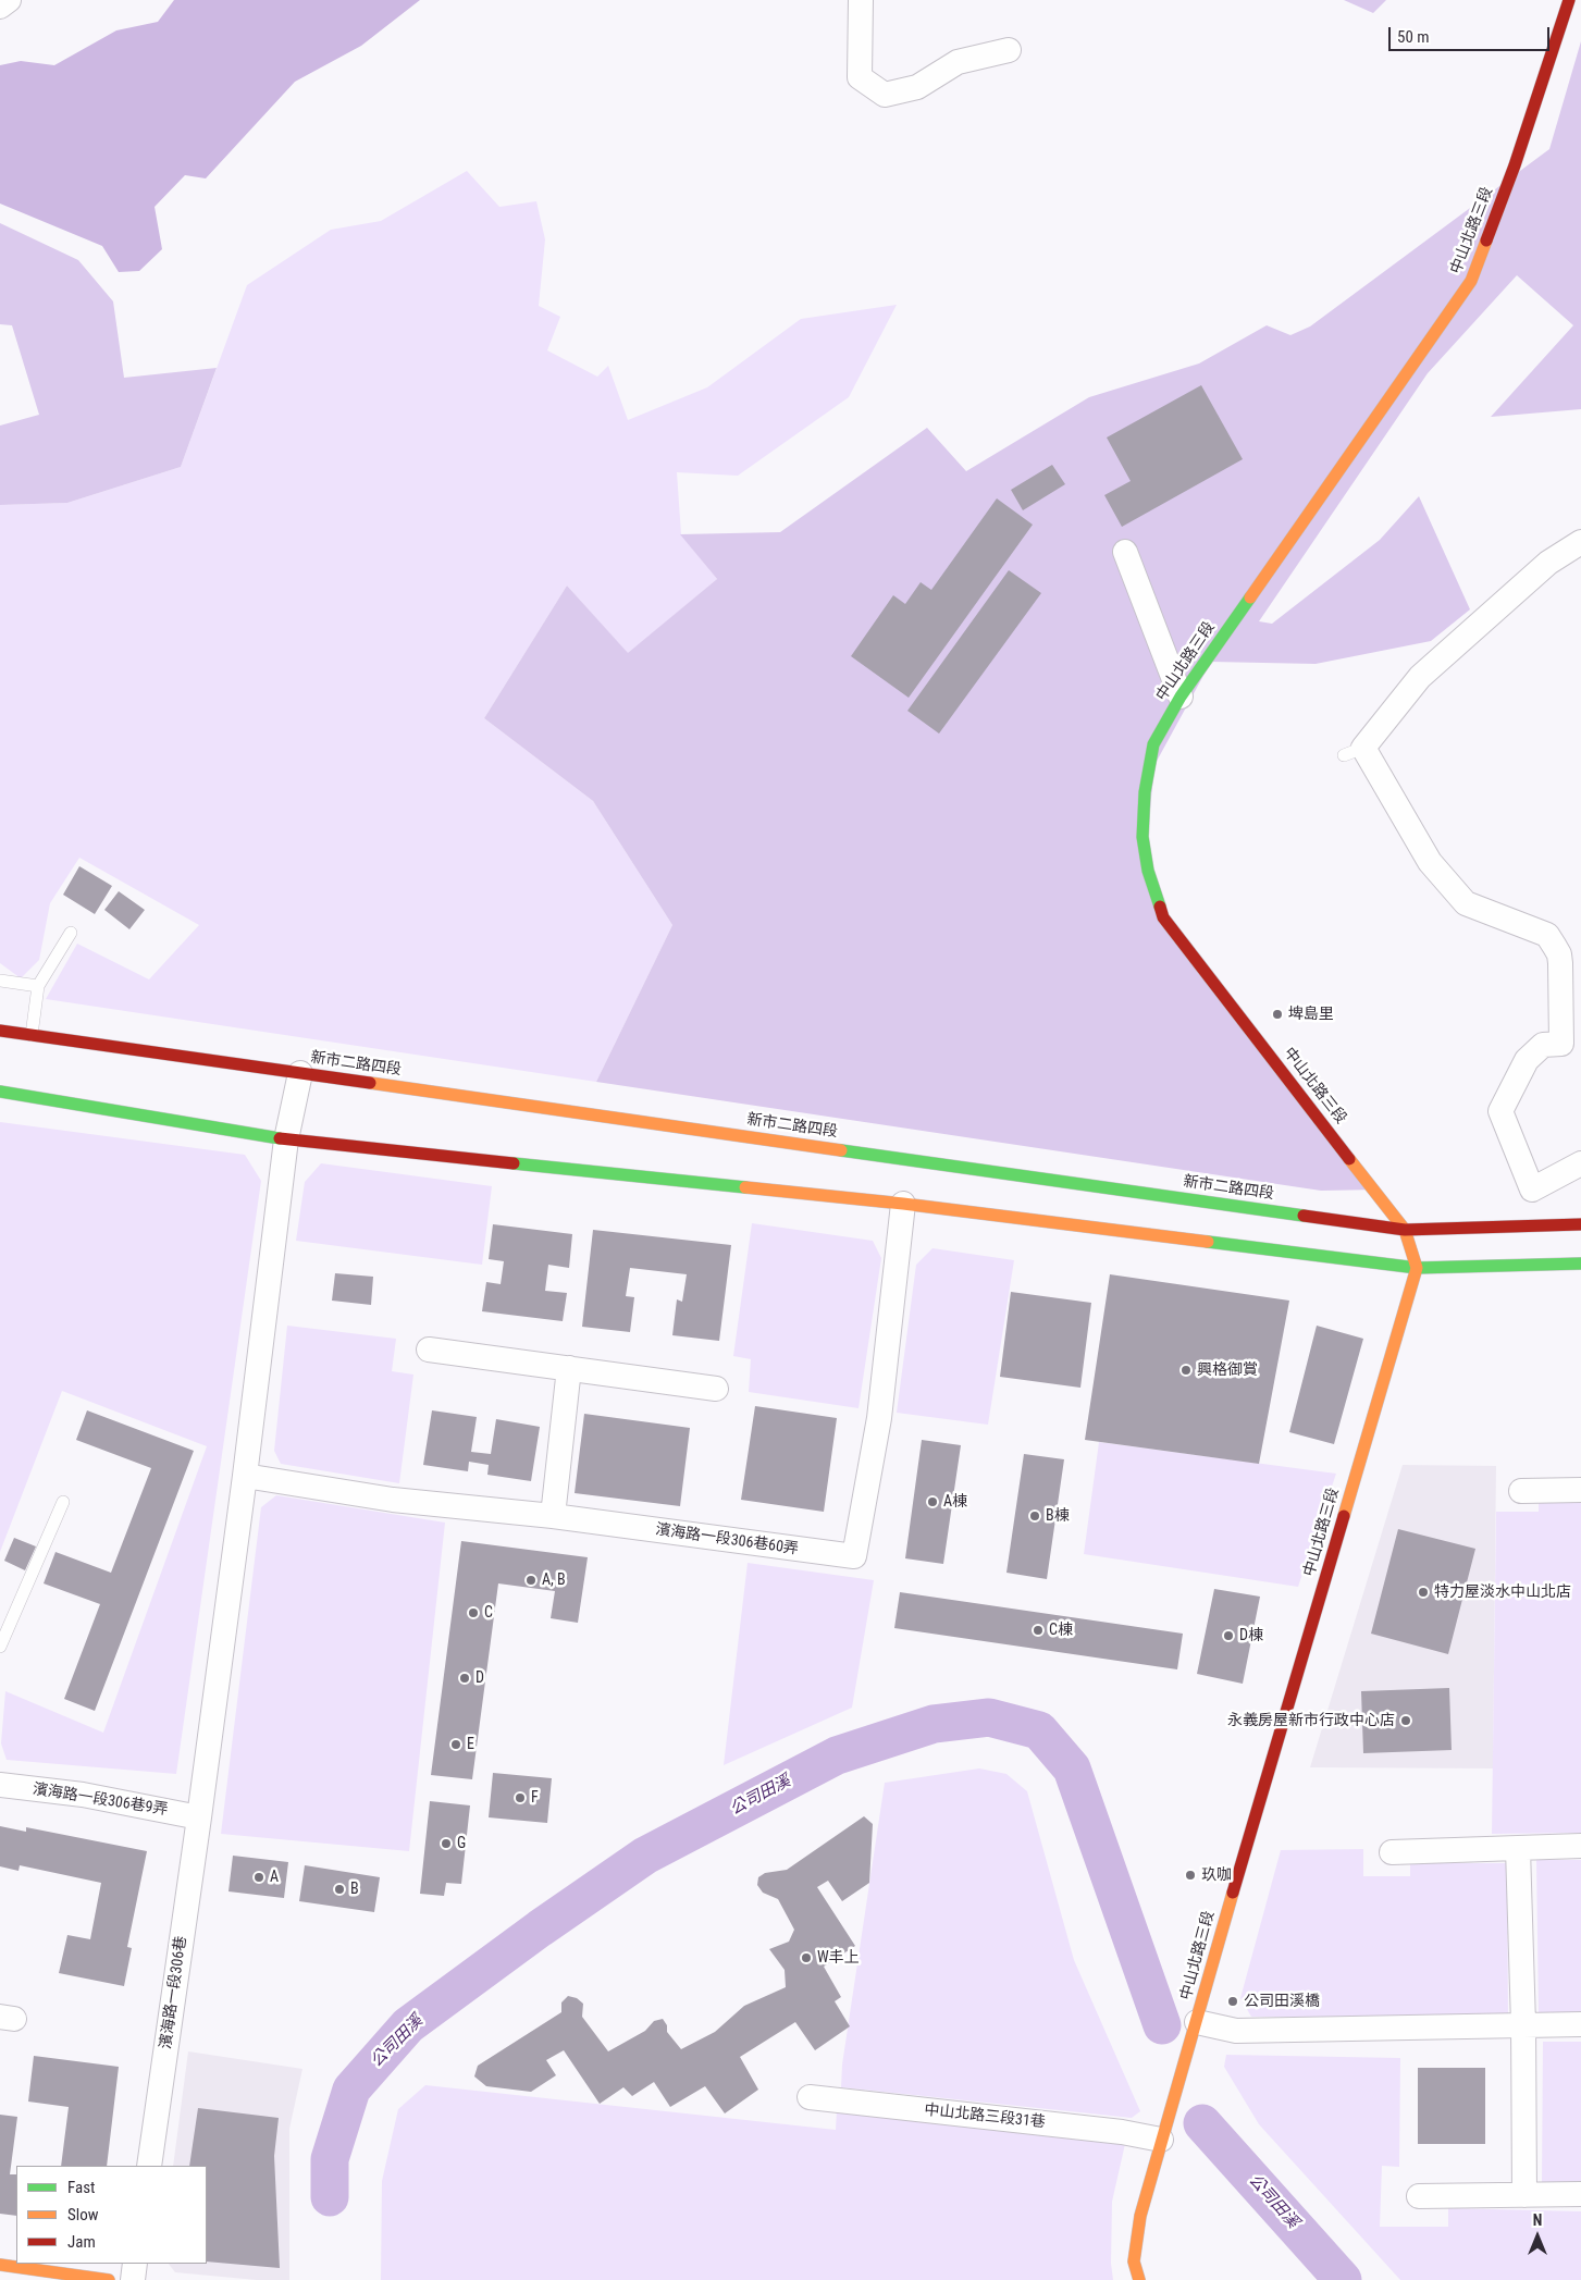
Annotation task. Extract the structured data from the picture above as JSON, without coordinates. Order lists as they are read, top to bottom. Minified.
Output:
{"streets":{"street":["中山北路三段","新市二路四段","濱海路一段306巷60弄","濱海路一段306巷9弄","濱海路一段306巷","中山北路三段31巷"]},"crossings":[["中山北路三段","新市二路四段"],["中山北路三段","中山北路三段31巷"],["新市二路四段","濱海路一段306巷"],["濱海路一段306巷60弄","濱海路一段306巷"],["濱海路一段306巷9弄","濱海路一段306巷"]],"water":["公司田溪"],"places":["埤島里","興格御賞","A棟","B棟","A, B","特力屋淡水中山北店","C","C棟","D棟","D","永義房屋新市行政中心店","E","F","G","玖咖","A","B","W丰上","公司田溪橋"],"legend":["Fast","Slow","Jam"],"scale_bar":"50 m","north":"top"}
